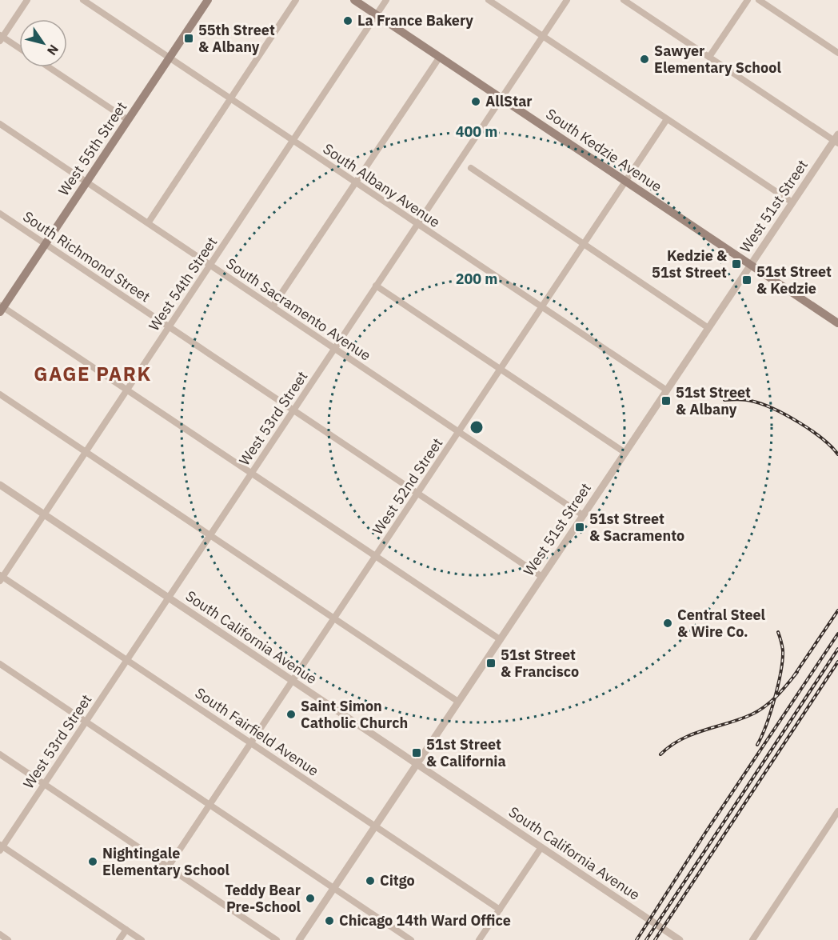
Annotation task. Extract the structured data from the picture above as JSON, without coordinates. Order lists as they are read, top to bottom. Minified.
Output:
{"streets":{"main road":["West 55th Street","South Kedzie Avenue"],"street":["South Albany Avenue","West 51st Street","South Richmond Street","West 54th Street","South Sacramento Avenue","West 53rd Street","West 52nd Street","South California Avenue","South Fairfield Avenue"]},"crossings":[["West 55th Street","South Albany Avenue"],["West 55th Street","South Richmond Street"],["West 55th Street","South Sacramento Avenue"],["South Kedzie Avenue","West 51st Street"],["South Kedzie Avenue","West 54th Street"],["South Kedzie Avenue","West 53rd Street"],["South Kedzie Avenue","West 52nd Street"],["South Albany Avenue","West 51st Street"],["South Albany Avenue","West 54th Street"],["South Albany Avenue","West 53rd Street"],["South Albany Avenue","West 52nd Street"],["West 51st Street","South Richmond Street"],["West 51st Street","South Sacramento Avenue"],["West 51st Street","South California Avenue"],["West 51st Street","South Fairfield Avenue"],["South Richmond Street","West 54th Street"],["South Richmond Street","West 53rd Street"],["South Richmond Street","West 52nd Street"],["West 54th Street","South Sacramento Avenue"],["West 54th Street","South California Avenue"],["West 54th Street","South Fairfield Avenue"],["South Sacramento Avenue","West 53rd Street"],["South Sacramento Avenue","West 52nd Street"],["West 53rd Street","South California Avenue"],["West 53rd Street","South Fairfield Avenue"],["West 52nd Street","South California Avenue"],["West 52nd Street","South Fairfield Avenue"]],"districts":["GAGE PARK"],"places":{"other":["La France Bakery","Sawyer Elementary School","AllStar","Central Steel & Wire Co.","Saint Simon Catholic Church","Nightingale Elementary School","Citgo","Teddy Bear Pre-School","Chicago 14th Ward Office"],"transit":["55th Street & Albany","Kedzie & 51st Street","51st Street & Kedzie","51st Street & Albany","51st Street & Sacramento","51st Street & Francisco","51st Street & California"]},"north":"bottom right","rings":["400 m","200 m"]}
